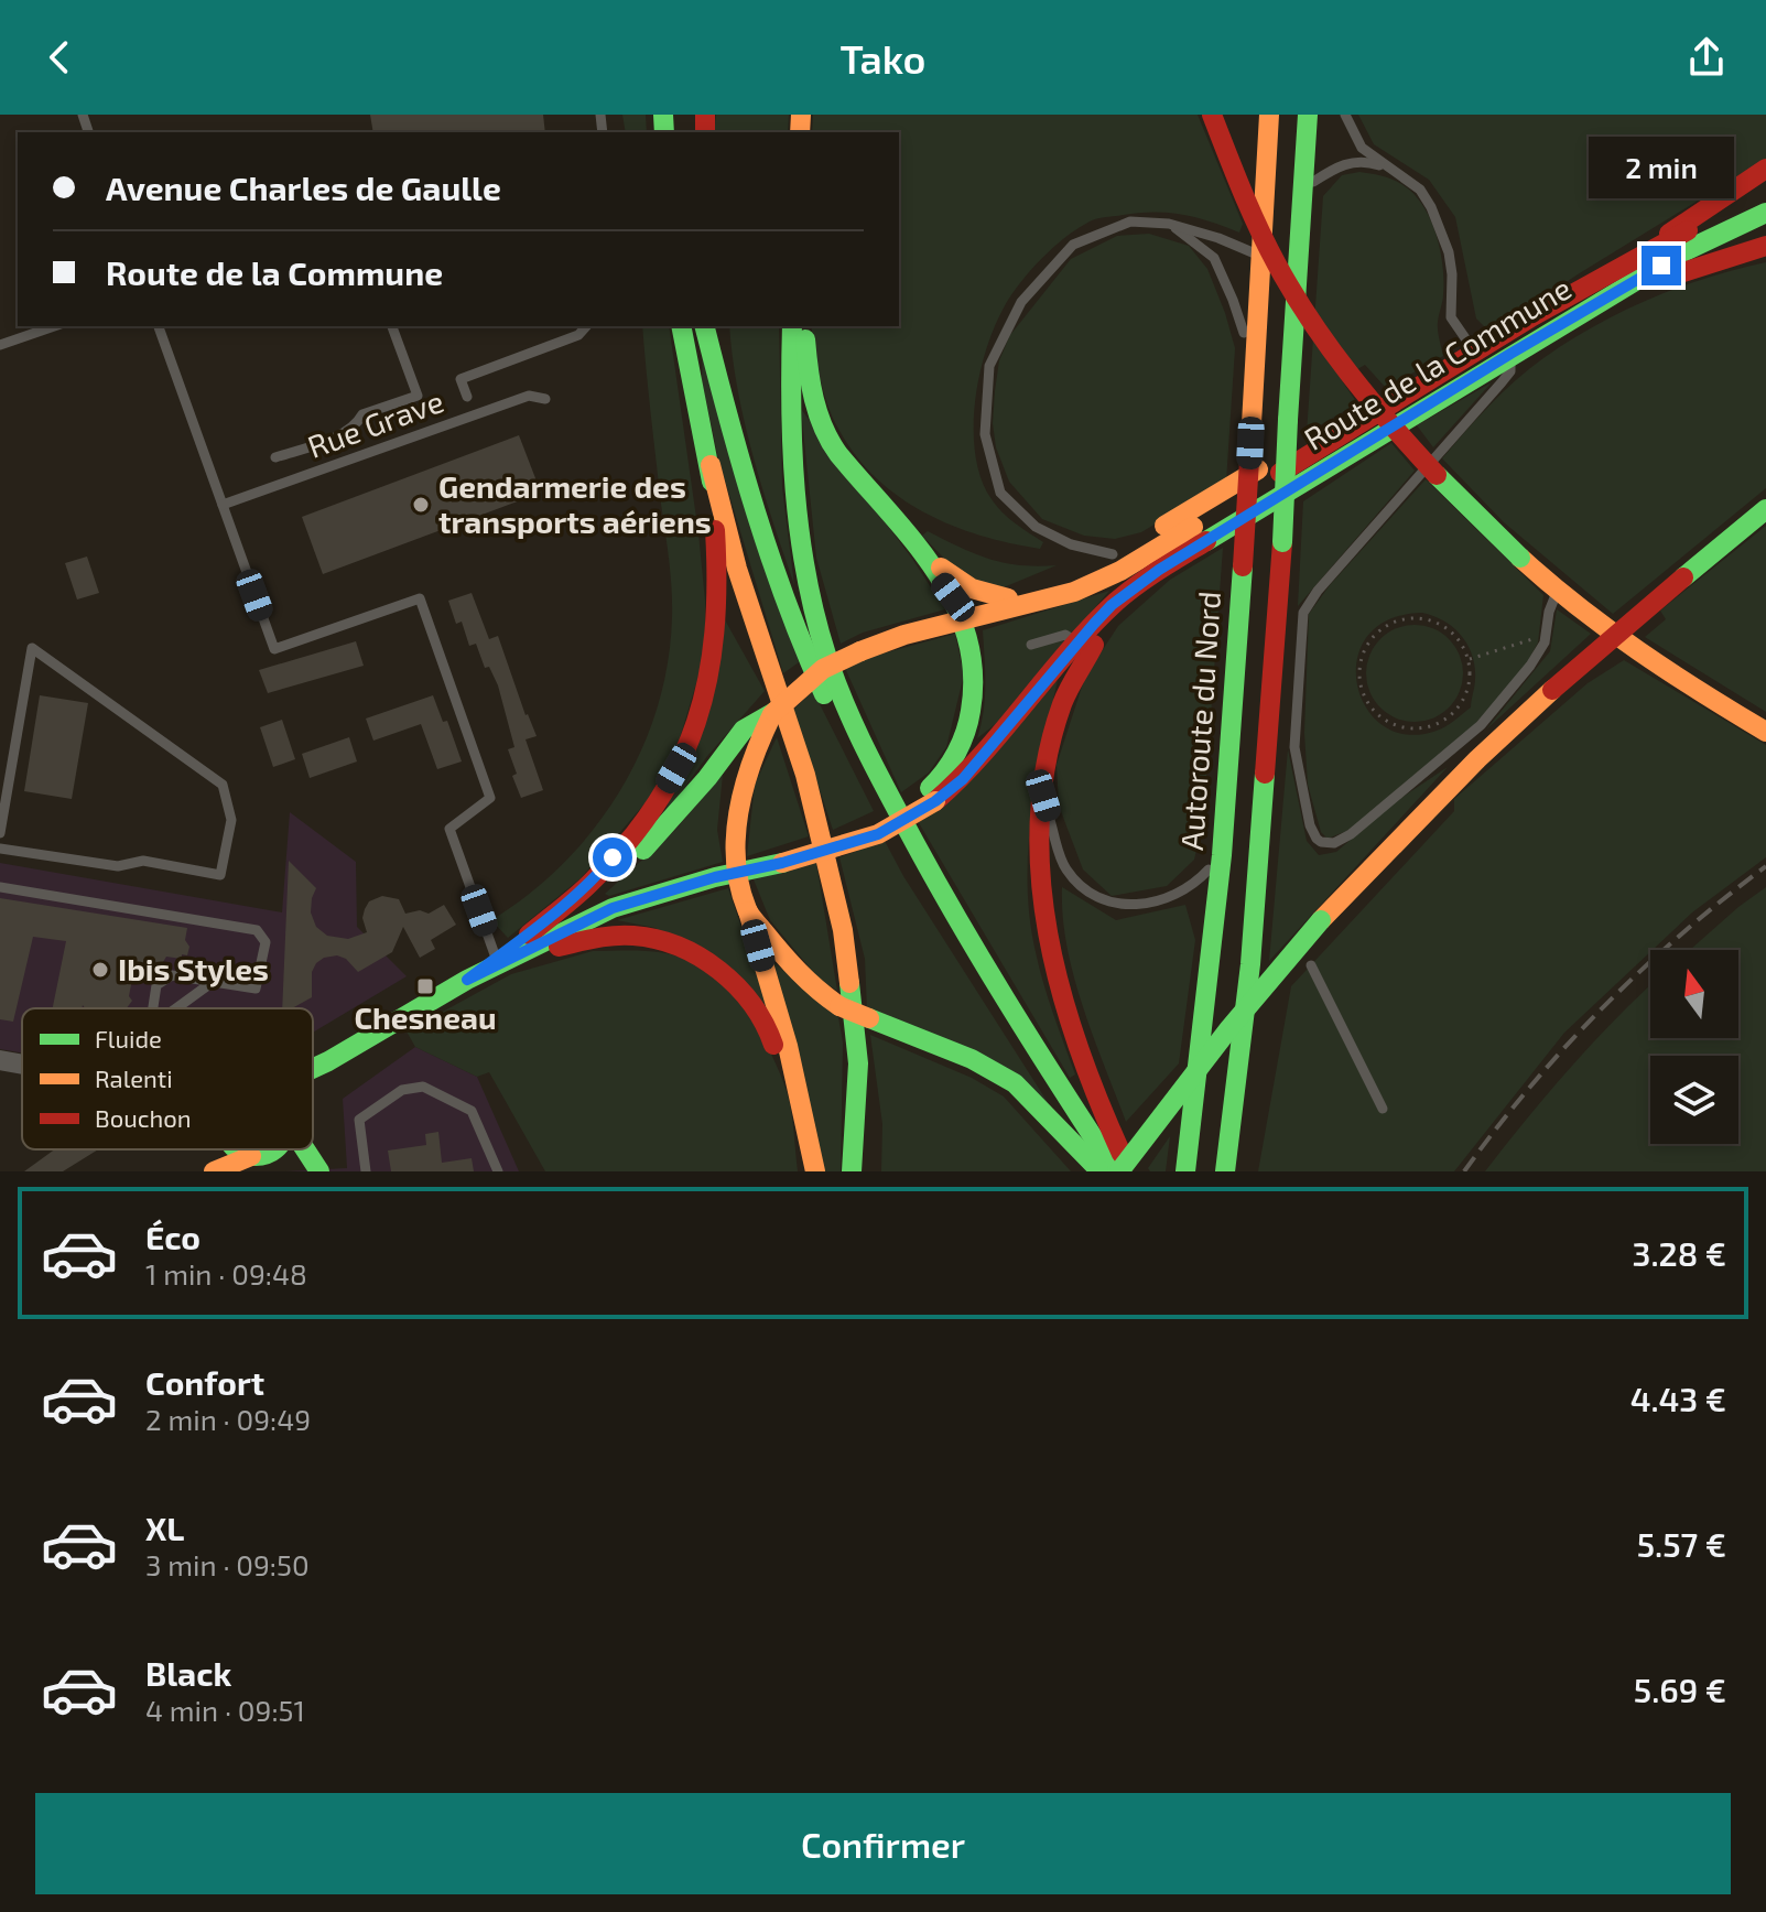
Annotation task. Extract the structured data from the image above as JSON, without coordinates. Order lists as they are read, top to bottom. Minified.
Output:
{"streets":{"main road":["Route de la Commune","Autoroute du Nord"],"lane":["Rue Grave"]},"places":{"other":["Gendarmerie des transports aériens","Ibis Styles"],"transit":["Chesneau"]},"legend":["Fluide","Ralenti","Bouchon"],"north":"top","page":{"header":"Tako","banner":["Avenue Charles de Gaulle","Route de la Commune"],"bubble":"2 min","list":[{"name":"Éco","note":"1 min · 09:48","value":"3.28 €"},{"name":"Confort","note":"2 min · 09:49","value":"4.43 €"},{"name":"XL","note":"3 min · 09:50","value":"5.57 €"},{"name":"Black","note":"4 min · 09:51","value":"5.69 €"}],"buttons":"Confirmer"}}
